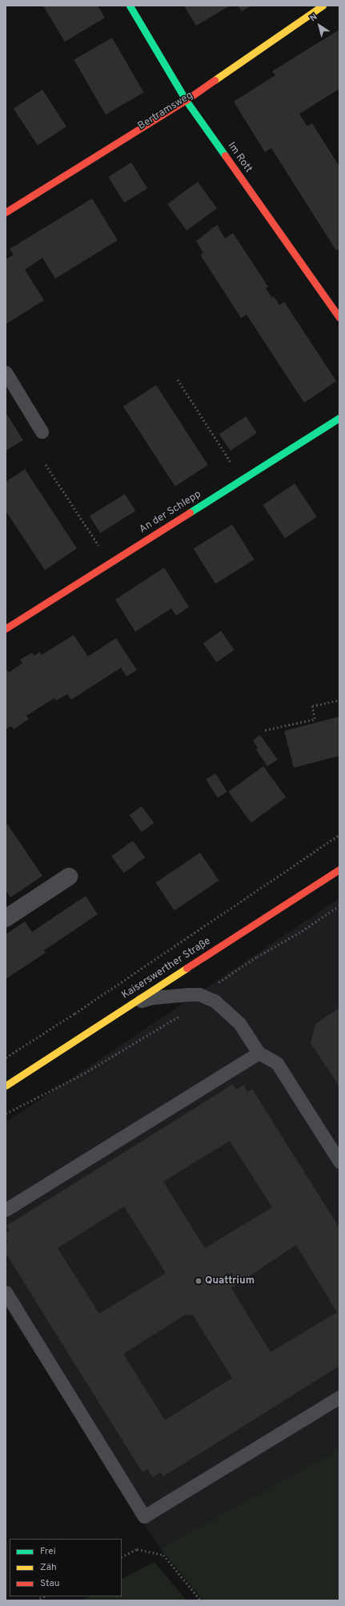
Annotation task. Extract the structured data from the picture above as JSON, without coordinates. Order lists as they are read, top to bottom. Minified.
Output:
{"streets":{"street":["Bertramsweg","Im Rott","An der Schlepp","Kaiserswerther Straße"]},"crossings":[["Bertramsweg","Im Rott"]],"places":["Quattrium"],"legend":["Frei","Zäh","Stau"],"north":"top left"}
